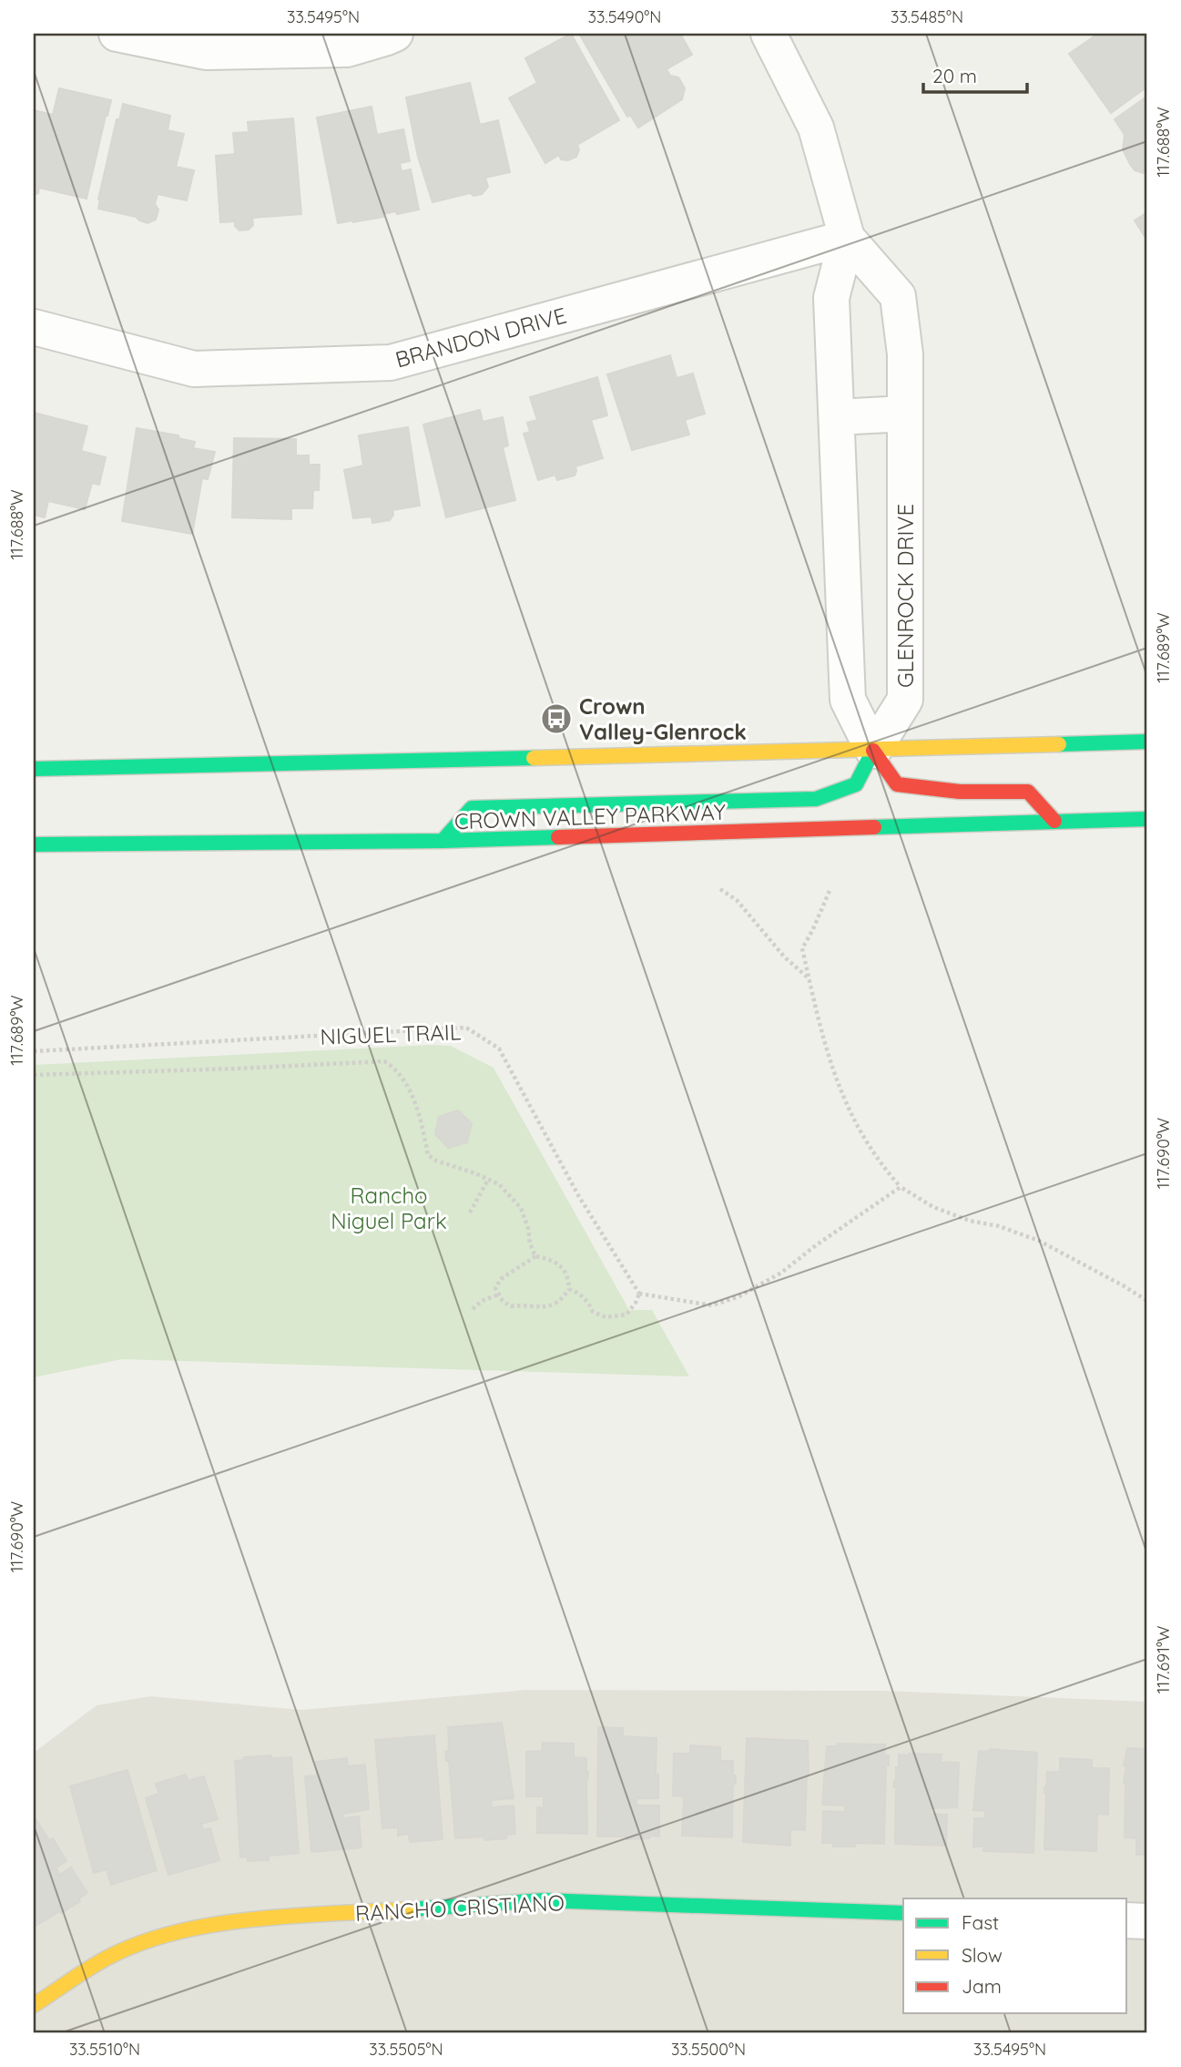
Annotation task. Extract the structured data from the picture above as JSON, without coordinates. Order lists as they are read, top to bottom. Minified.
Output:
{"streets":{"main road":["CROWN VALLEY PARKWAY","RANCHO CRISTIANO"],"street":["BRANDON DRIVE","GLENROCK DRIVE"],"path":["NIGUEL TRAIL"]},"crossings":[["BRANDON DRIVE","GLENROCK DRIVE"]],"parks":["Rancho Niguel Park"],"places":{"bus stop":["Crown Valley-Glenrock"]},"legend":["Fast","Slow","Jam"],"scale_bar":"20 m","coordinates":["33.5495°N","33.5490°N","33.5485°N","117.688°W","117.689°W","117.690°W","117.691°W","33.5510°N","33.5505°N","33.5500°N"]}
